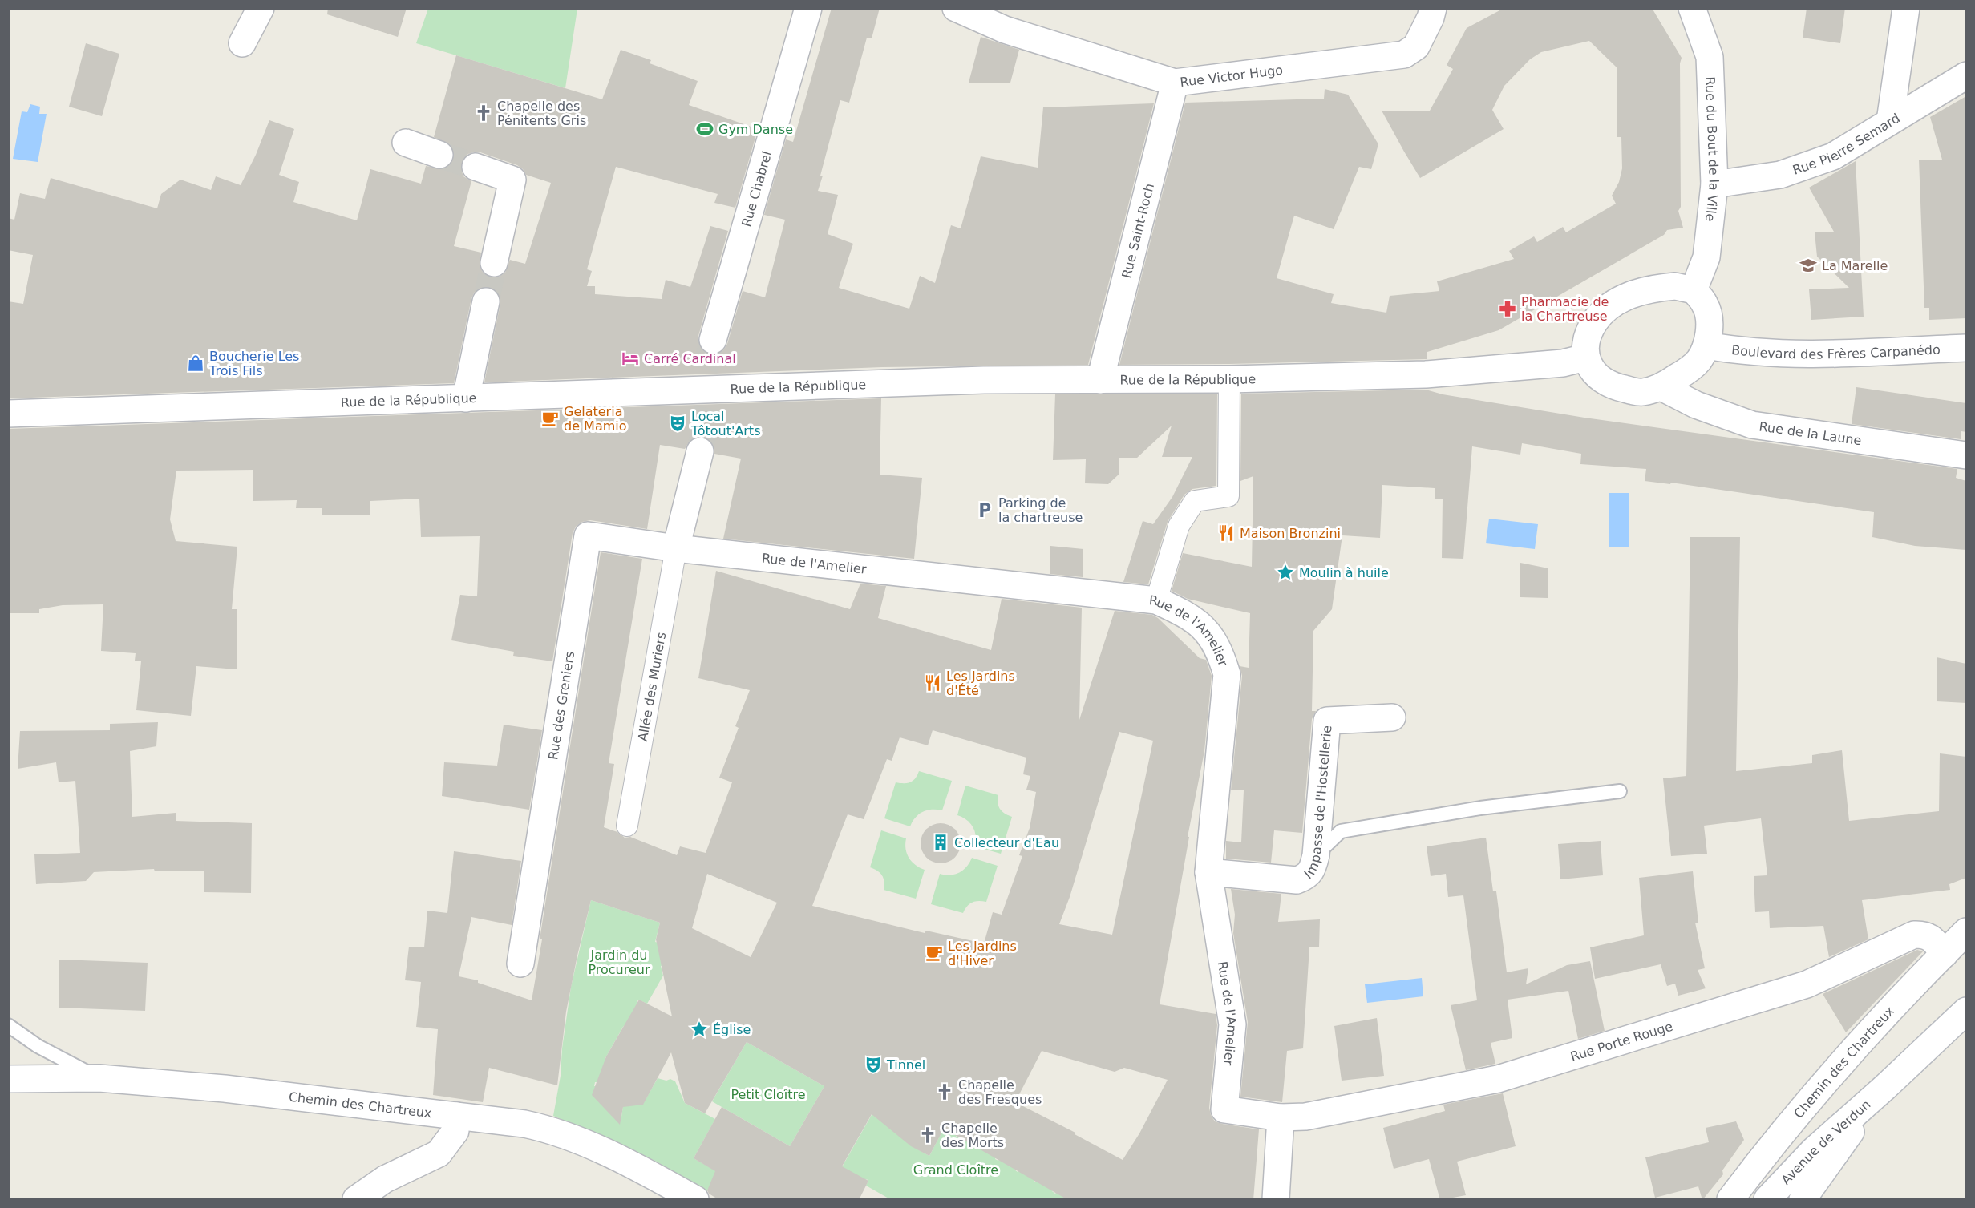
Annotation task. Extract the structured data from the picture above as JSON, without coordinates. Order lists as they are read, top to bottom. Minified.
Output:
{"streets":{"street":["Rue Victor Hugo","Rue Pierre Semard","Rue du Bout de la Ville","Rue Chabrel","Rue Saint-Roch","Boulevard des Frères Carpanédo","Rue de la République","Rue de la Laune","Rue de l'Amelier","Allée des Muriers","Rue des Greniers","Impasse de l'Hostellerie","Rue Porte Rouge","Chemin des Chartreux","Avenue de Verdun"]},"crossings":[["Rue Victor Hugo","Rue Saint-Roch"],["Rue Pierre Semard","Rue du Bout de la Ville"],["Rue du Bout de la Ville","Boulevard des Frères Carpanédo"],["Rue du Bout de la Ville","Rue de la République"],["Rue du Bout de la Ville","Rue de la Laune"],["Rue Saint-Roch","Rue de la République"],["Boulevard des Frères Carpanédo","Rue de la République"],["Boulevard des Frères Carpanédo","Rue de la Laune"],["Rue de la République","Rue de la Laune"],["Rue de l'Amelier","Allée des Muriers"],["Rue de l'Amelier","Rue des Greniers"],["Rue de l'Amelier","Impasse de l'Hostellerie"],["Rue de l'Amelier","Rue Porte Rouge"],["Allée des Muriers","Rue des Greniers"],["Rue Porte Rouge","Chemin des Chartreux"]],"parks":["Jardin du Procureur","Petit Cloître","Grand Cloître"],"places":{"church":["Chapelle des Pénitents Gris","Chapelle des Fresques","Chapelle des Morts"],"sports":["Gym Danse"],"school or university":["La Marelle"],"pharmacy":["Pharmacie de la Chartreuse"],"hotel":["Carré Cardinal"],"shop":["Boucherie Les Trois Fils"],"cafe":["Gelateria de Mamio","Les Jardins d'Hiver"],"theatre":["Local Tôtout'Arts","Tinnel"],"parking":["Parking de la chartreuse"],"restaurant":["Maison Bronzini","Les Jardins d'Été"],"place":["Moulin à huile","Église"],"building":["Collecteur d'Eau"]}}
